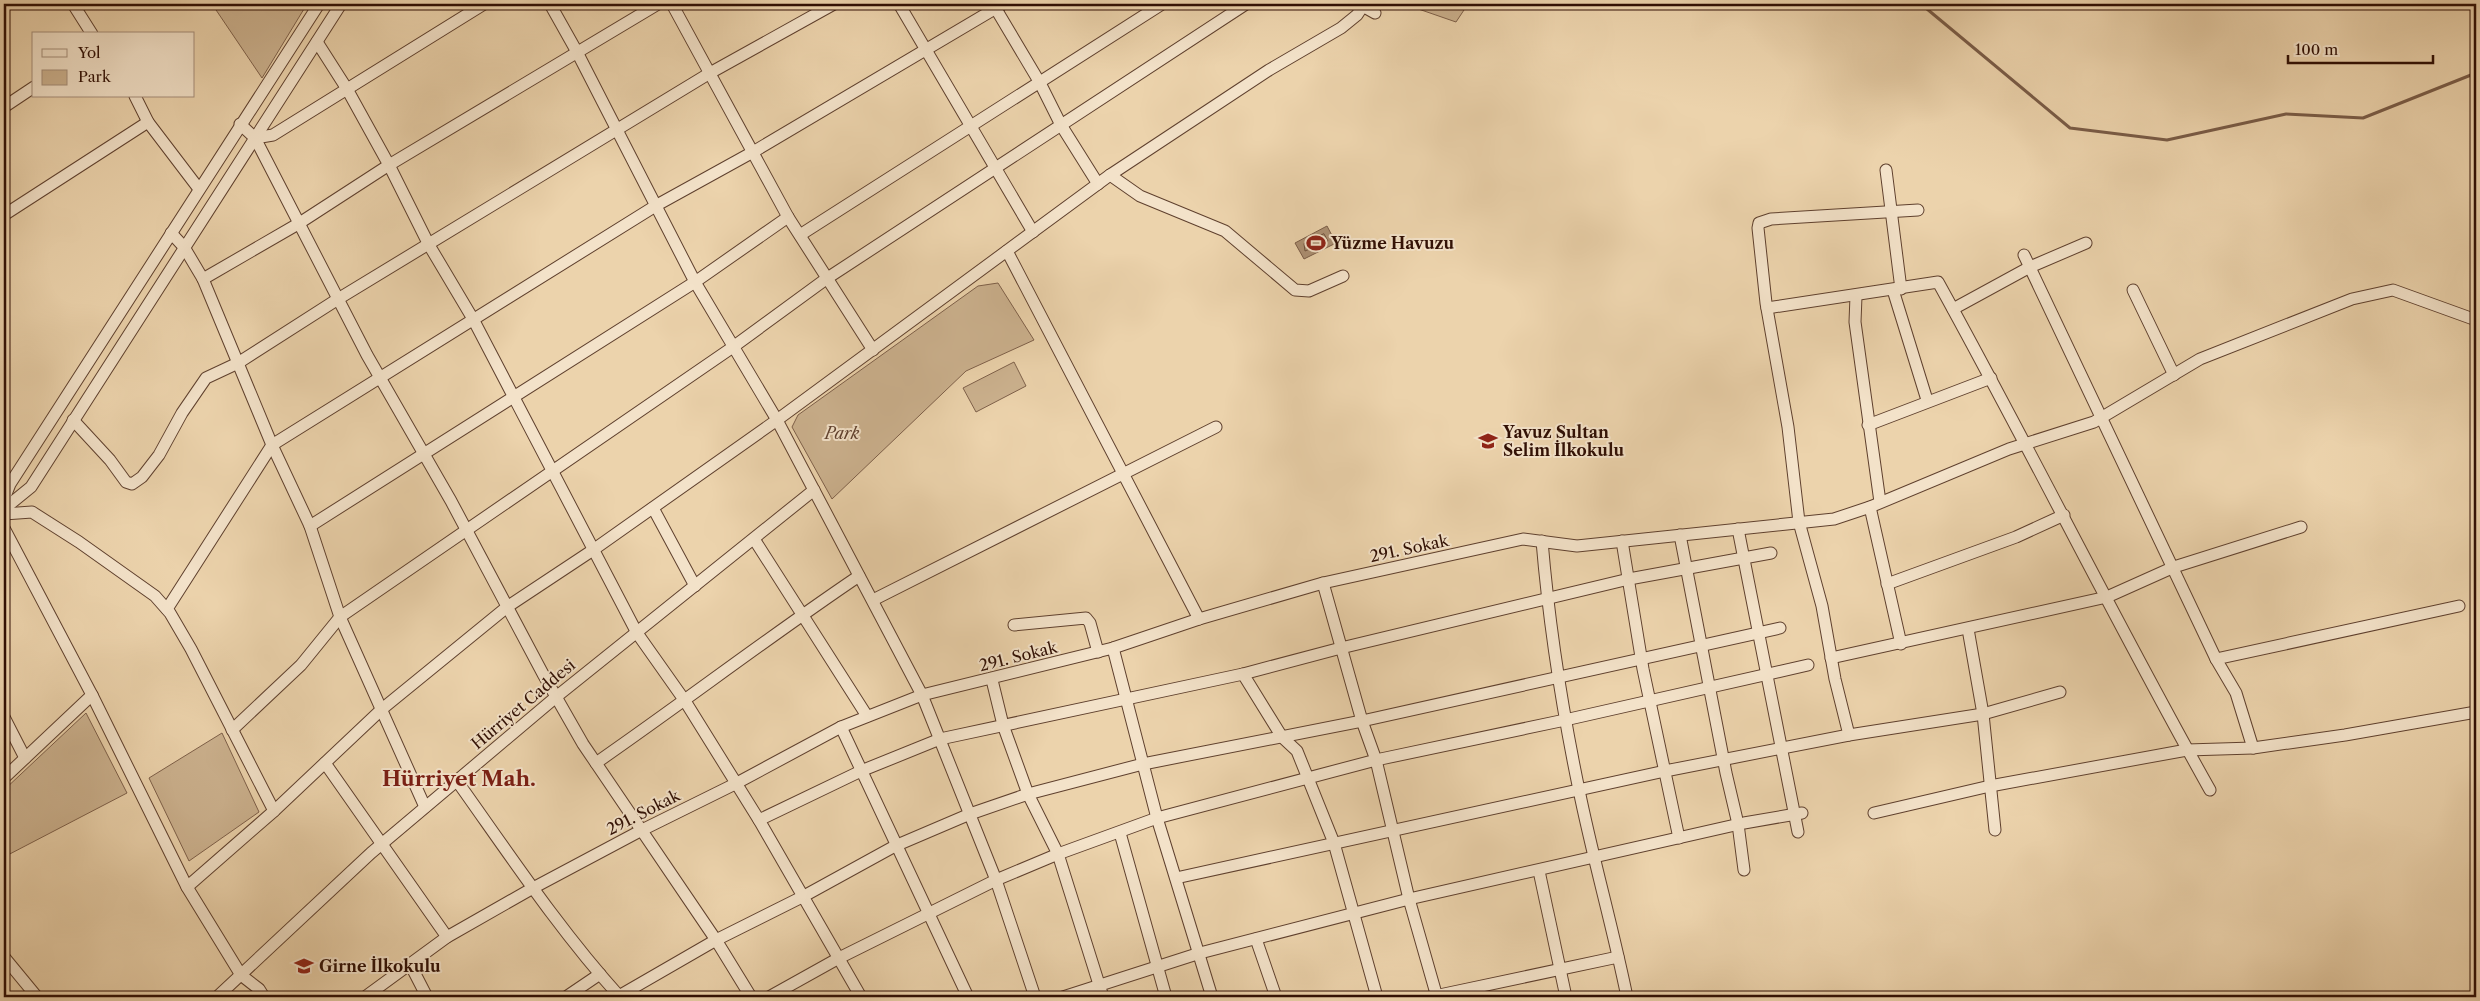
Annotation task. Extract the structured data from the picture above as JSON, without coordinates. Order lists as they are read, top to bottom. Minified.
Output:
{"streets":{"street":["291. Sokak","Hürriyet Caddesi"]},"districts":["Hürriyet Mah."],"parks":["Park"],"places":{"sports":["Yüzme Havuzu"],"school or university":["Yavuz Sultan Selim İlkokulu","Girne İlkokulu"]},"legend":["Yol","Park"],"scale_bar":"100 m"}
